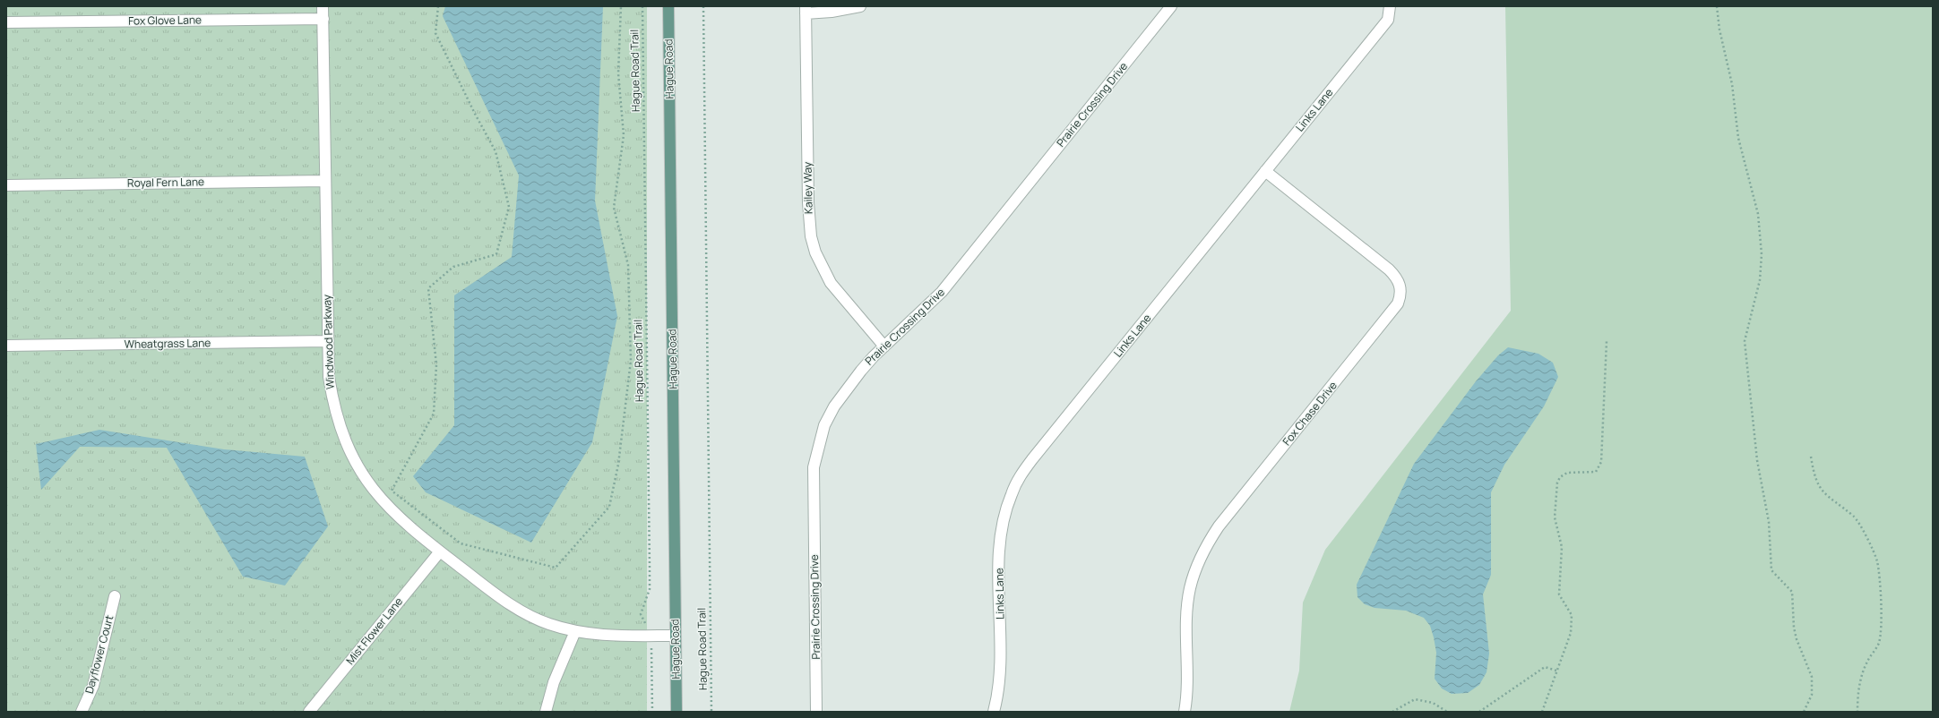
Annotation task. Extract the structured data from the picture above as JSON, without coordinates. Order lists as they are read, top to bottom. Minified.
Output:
{"streets":{"main road":["Hague Road"],"street":["Fox Glove Lane","Prairie Crossing Drive","Links Lane","Royal Fern Lane","Kailey Way","Windwood Parkway","Wheatgrass Lane","Fox Chase Drive","Mist Flower Lane","Dayflower Court"],"path":["Hague Road Trail"]},"crossings":[["Fox Glove Lane","Windwood Parkway"],["Hague Road","Windwood Parkway"],["Hague Road Trail","Windwood Parkway"],["Prairie Crossing Drive","Kailey Way"],["Links Lane","Fox Chase Drive"],["Royal Fern Lane","Windwood Parkway"],["Windwood Parkway","Wheatgrass Lane"],["Windwood Parkway","Mist Flower Lane"]]}
